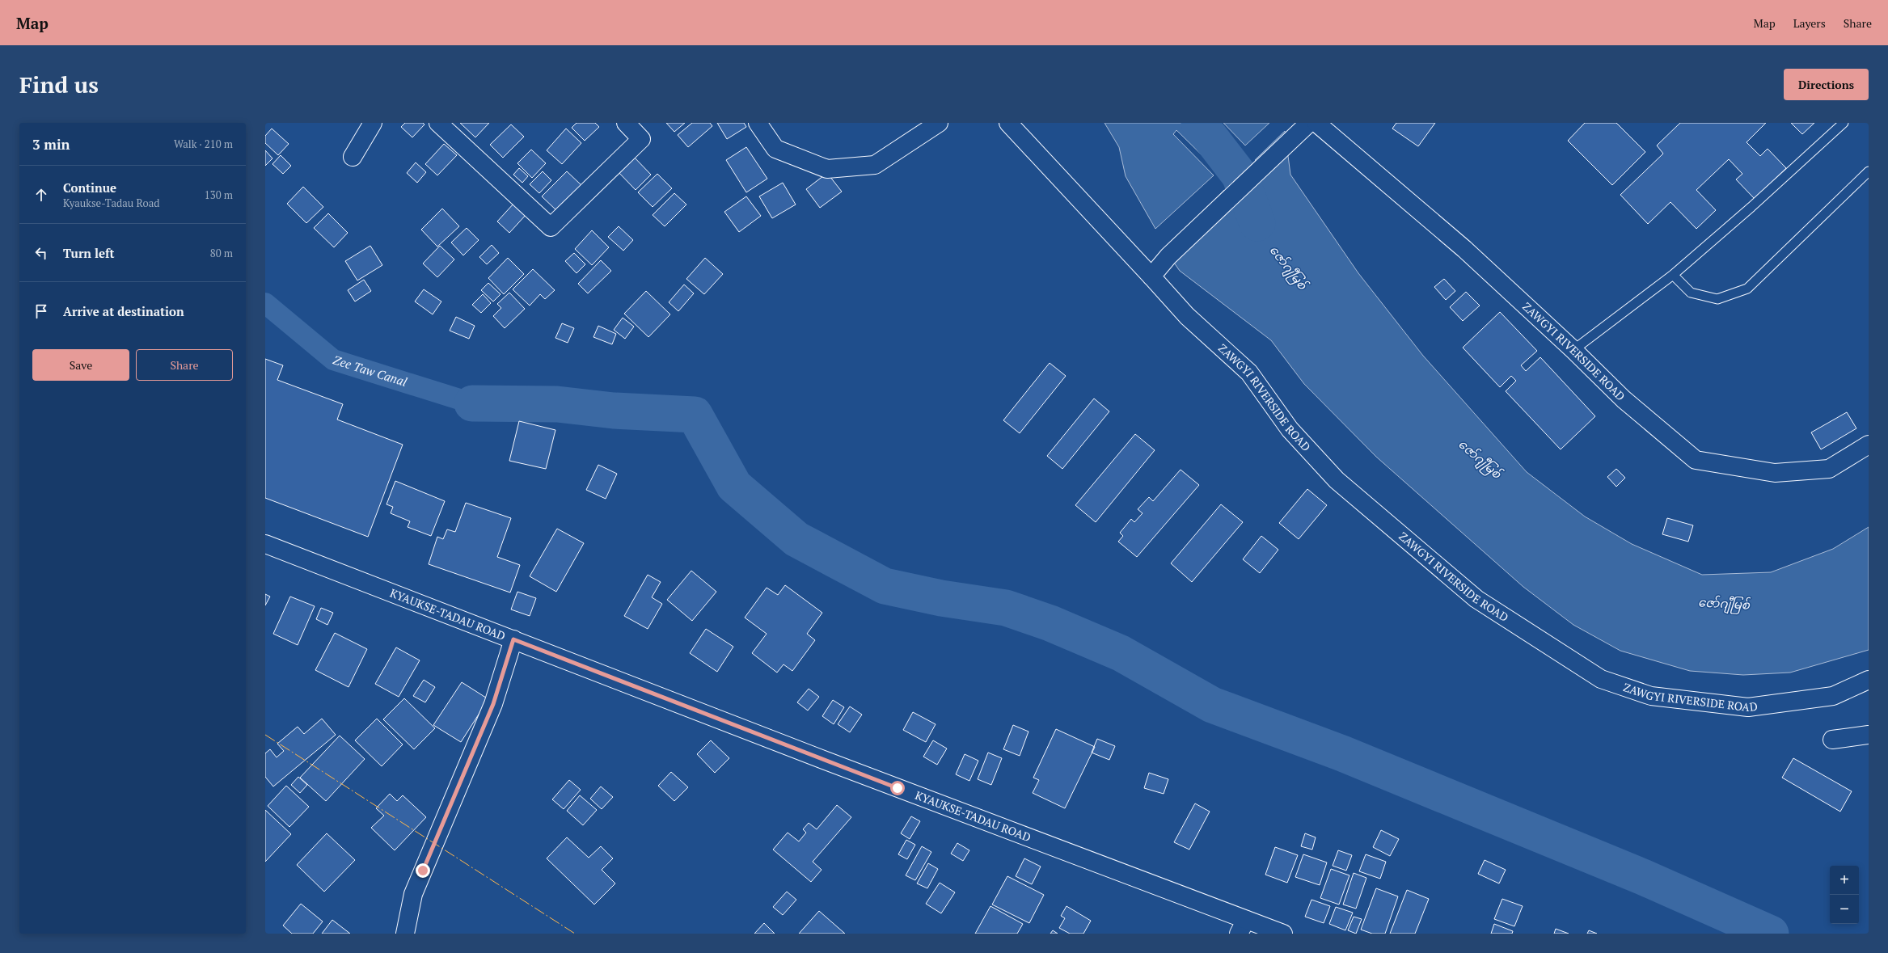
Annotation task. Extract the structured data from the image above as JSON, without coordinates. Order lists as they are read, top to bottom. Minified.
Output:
{"streets":{"street":["ZAWGYI RIVERSIDE ROAD","KYAUKSE-TADAU ROAD"]},"water":["ဇော်ဂျီမြစ်","Zee Taw Canal"],"page":{"header":"Map","nav":["Map","Layers","Share"],"buttons":["Directions",["Save","Share"]],"title":"Find us","heading":["3 min","Walk · 210 m"],"list":[["Continue","Kyaukse-Tadau Road","130 m"],["Turn left","80 m"],"Arrive at destination"],"map_buttons":["+","−"]}}
